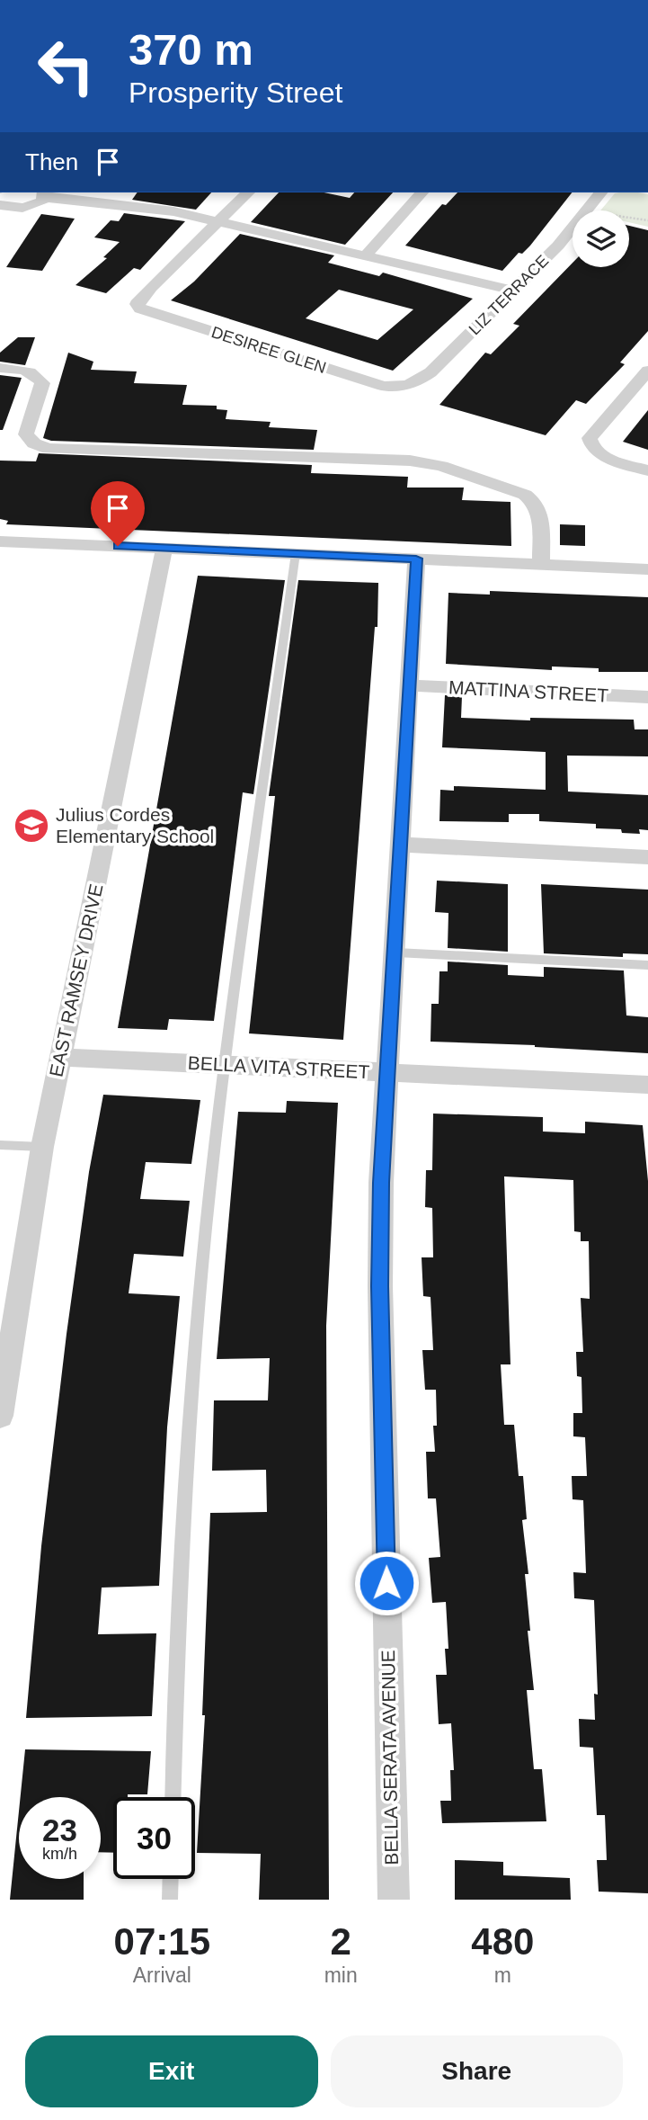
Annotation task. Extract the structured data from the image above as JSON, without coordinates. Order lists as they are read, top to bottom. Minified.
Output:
{"streets":{"street":["LIZ TERRACE","DESIREE GLEN","MATTINA STREET","EAST RAMSEY DRIVE","BELLA VITA STREET","BELLA SERATA AVENUE"]},"crossings":[["LIZ TERRACE","DESIREE GLEN"],["MATTINA STREET","BELLA SERATA AVENUE"],["EAST RAMSEY DRIVE","BELLA VITA STREET"],["BELLA VITA STREET","BELLA SERATA AVENUE"]],"places":{"school or university":["Julius Cordes Elementary School"]},"page":{"turn":["370 m","Prosperity Street"],"then":"Then","speed":"23 km/h","limit":"30","eta":["07:15","Arrival","2","min","480","m"],"buttons":["Exit","Share"]}}
